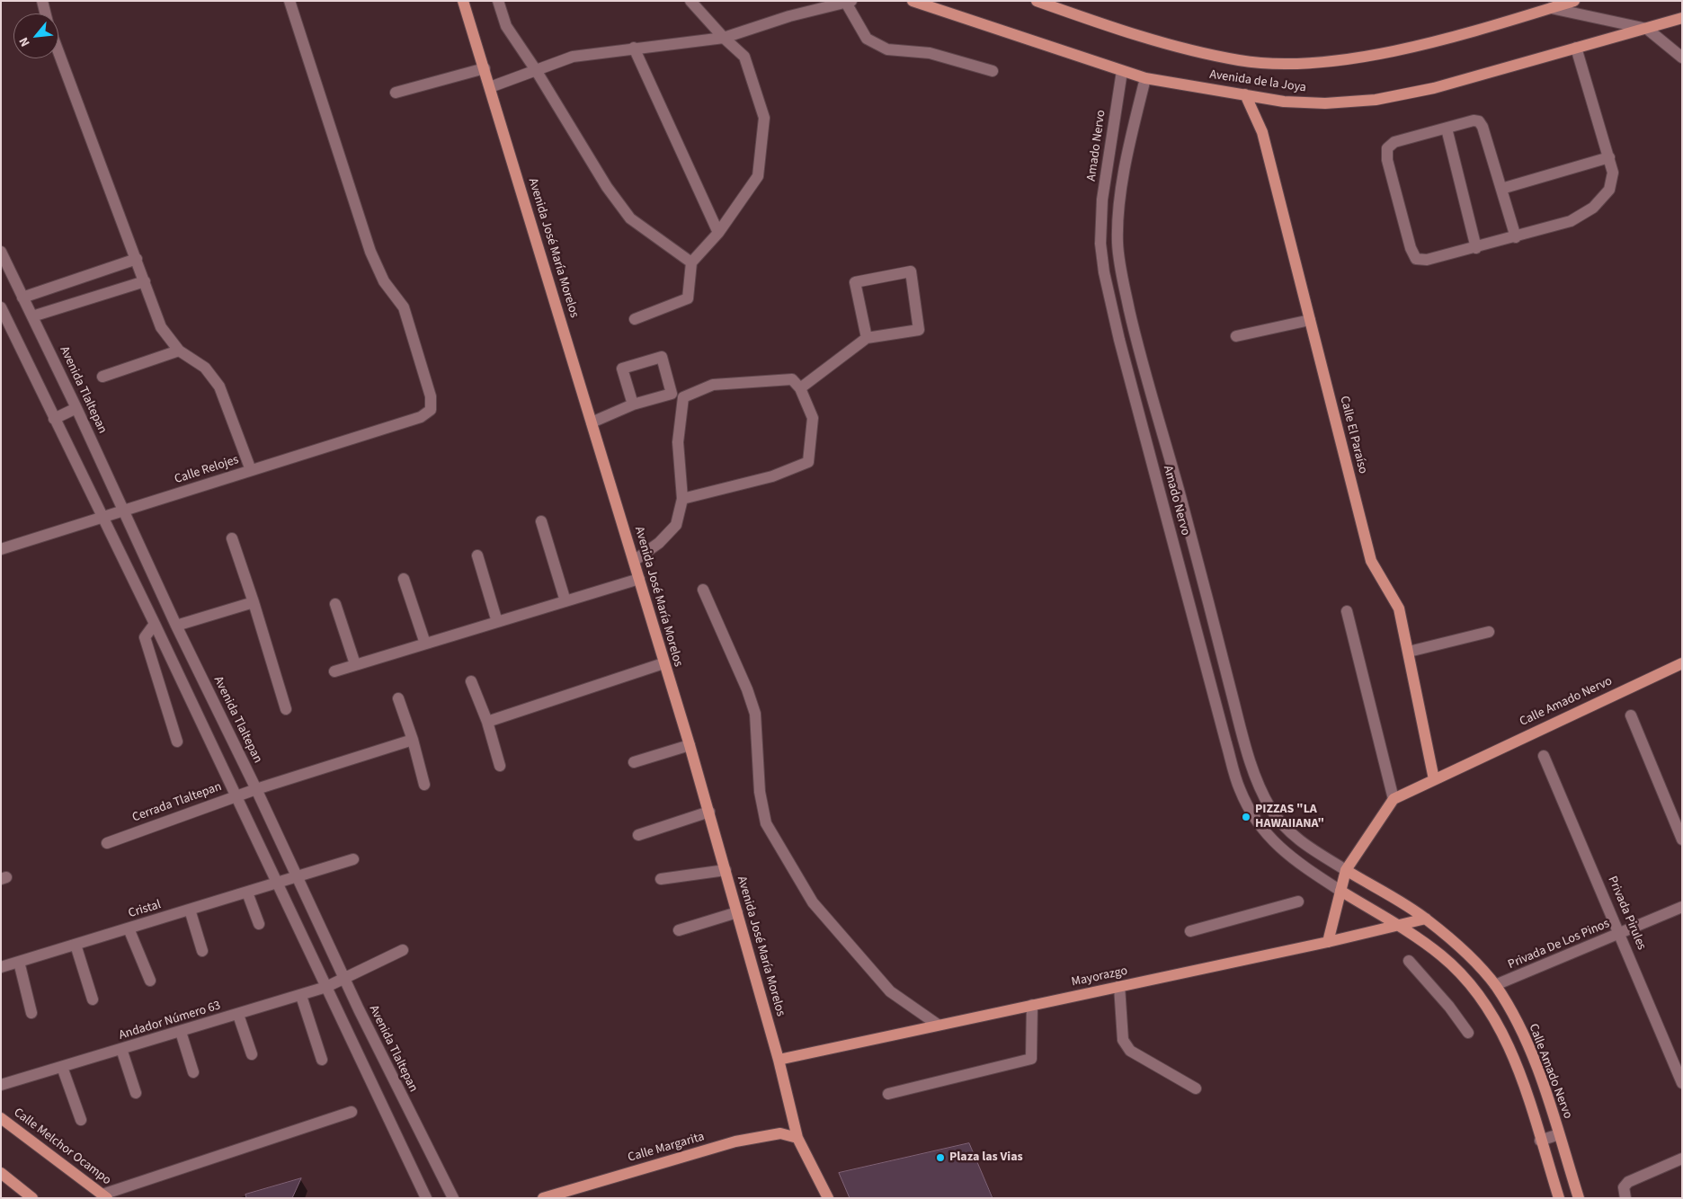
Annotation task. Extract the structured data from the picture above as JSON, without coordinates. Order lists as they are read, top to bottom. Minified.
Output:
{"streets":{"main road":["Avenida de la Joya","Avenida José María Morelos","Calle El Paraíso","Calle Amado Nervo","Mayorazgo","Calle Melchor Ocampo","Calle Margarita"],"street":["Amado Nervo","Avenida Tlaltepan","Calle Relojes","Cerrada Tlaltepan","Cristal","Privada Pirules","Privada De Los Pinos","Andador Número 63"]},"crossings":[["Avenida de la Joya","Amado Nervo"],["Avenida de la Joya","Calle El Paraíso"],["Amado Nervo","Calle Amado Nervo"],["Avenida José María Morelos","Mayorazgo"],["Avenida José María Morelos","Calle Margarita"],["Avenida Tlaltepan","Calle Relojes"],["Avenida Tlaltepan","Cerrada Tlaltepan"],["Avenida Tlaltepan","Cristal"],["Avenida Tlaltepan","Andador Número 63"],["Calle El Paraíso","Calle Amado Nervo"],["Calle Amado Nervo","Privada De Los Pinos"],["Calle Amado Nervo","Mayorazgo"],["Privada Pirules","Privada De Los Pinos"]],"places":["PIZZAS \"LA HAWAIIANA\"","Plaza las Vias"],"north":"bottom left"}
